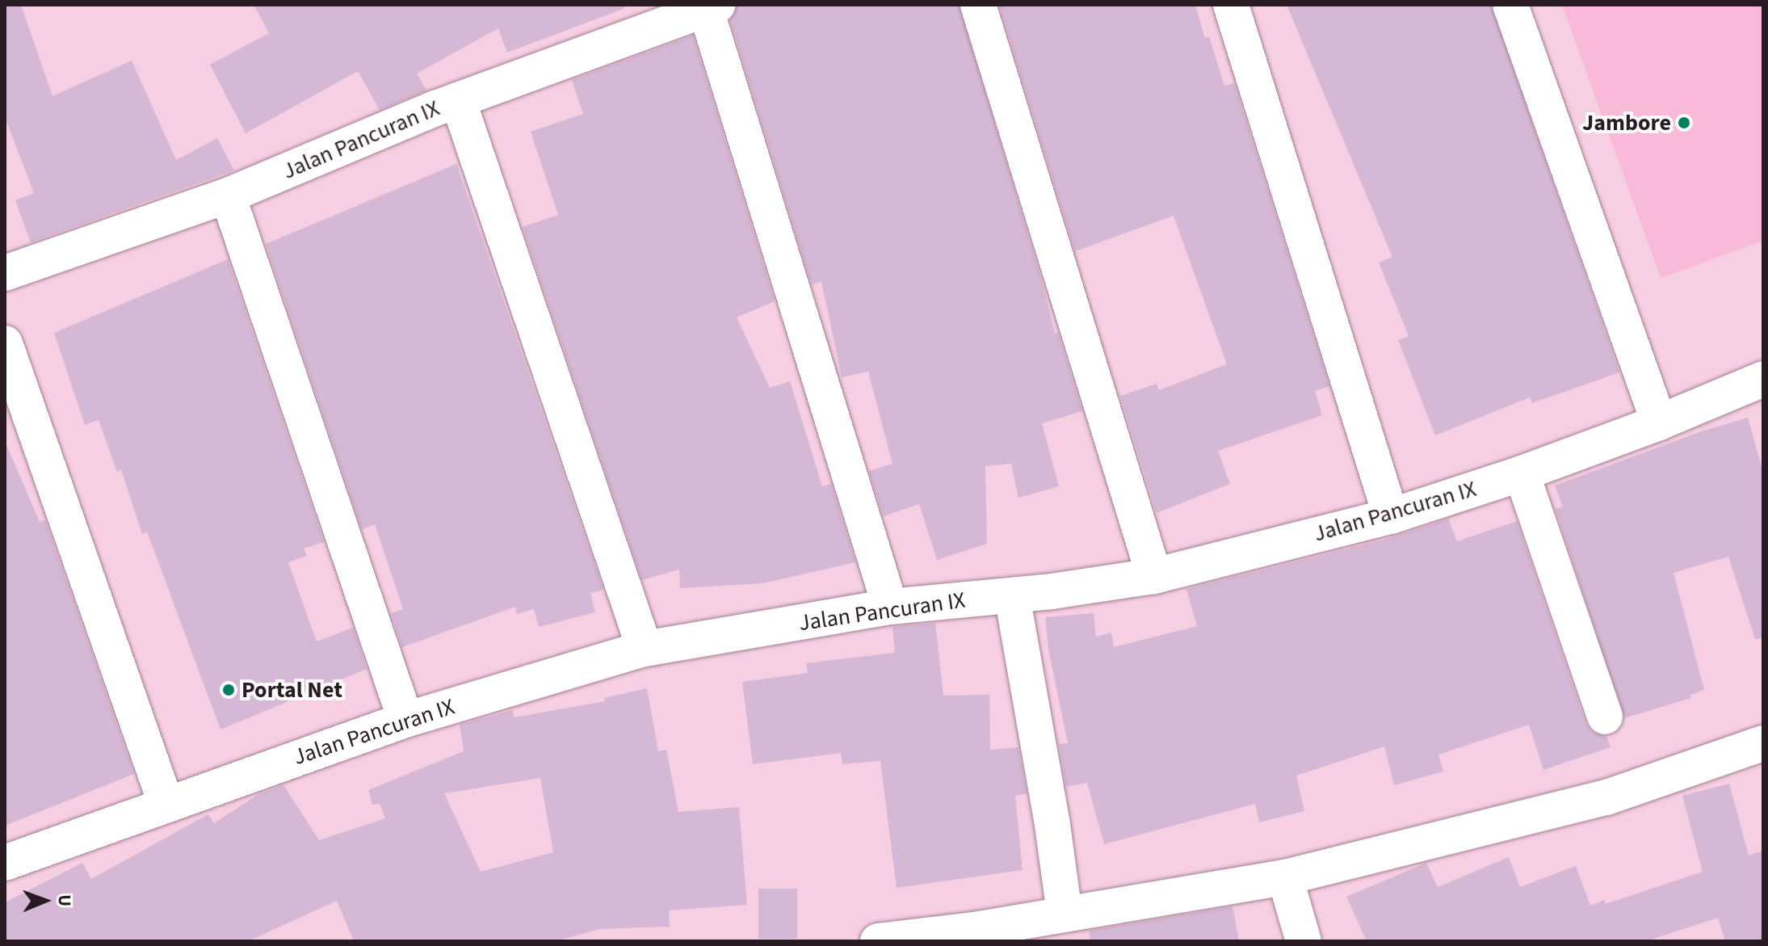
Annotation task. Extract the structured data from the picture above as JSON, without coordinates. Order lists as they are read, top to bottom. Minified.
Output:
{"streets":{"street":["Jalan Pancuran IX"]},"places":["Jambore","Portal Net"],"north":"right"}
